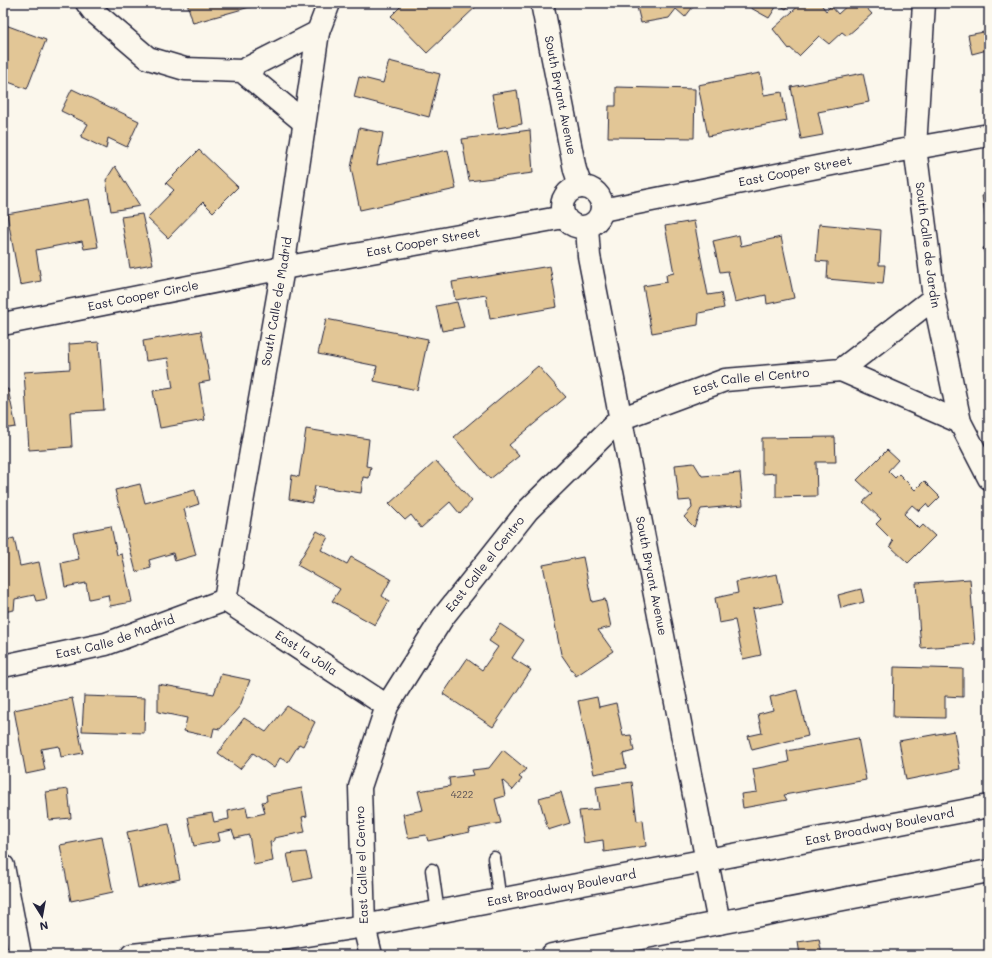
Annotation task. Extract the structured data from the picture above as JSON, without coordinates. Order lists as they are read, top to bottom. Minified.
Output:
{"streets":{"street":["South Bryant Avenue","East Cooper Street","South Calle de Jardin","East Cooper Circle","South Calle de Madrid","East Calle el Centro","East Calle de Madrid","East la Jolla","East Broadway Boulevard"]},"crossings":[["South Bryant Avenue","East Cooper Street"],["South Bryant Avenue","East Calle el Centro"],["South Bryant Avenue","East Broadway Boulevard"],["East Cooper Street","South Calle de Jardin"],["East Cooper Street","East Cooper Circle"],["East Cooper Street","South Calle de Madrid"],["South Calle de Jardin","East Calle el Centro"],["East Cooper Circle","South Calle de Madrid"],["South Calle de Madrid","East Calle de Madrid"],["South Calle de Madrid","East la Jolla"],["East Calle el Centro","East la Jolla"],["East Calle el Centro","East Broadway Boulevard"],["East Calle de Madrid","East la Jolla"]],"house_numbers":["4222"],"north":"bottom"}
